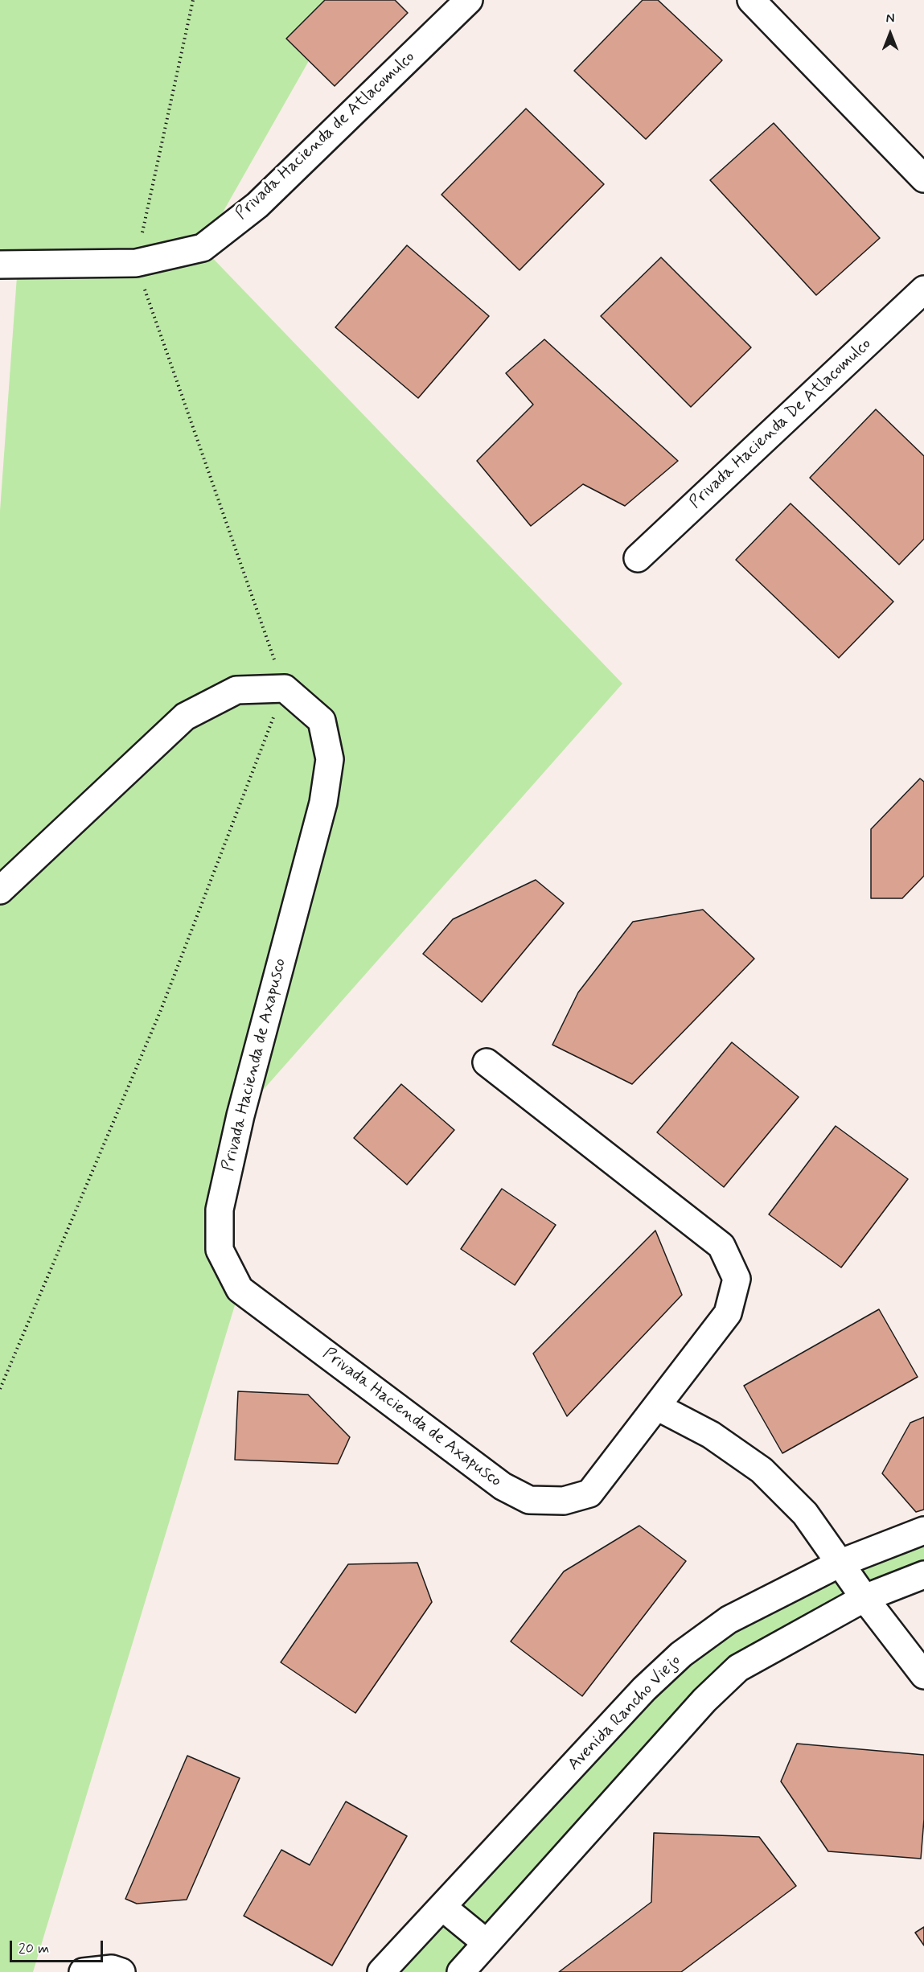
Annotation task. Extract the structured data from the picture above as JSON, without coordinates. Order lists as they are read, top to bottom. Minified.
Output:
{"streets":{"street":["Privada Hacienda de Atlacomulco","Privada Hacienda De Atlacomulco","Privada Hacienda de Axapusco","Avenida Rancho Viejo"]},"scale_bar":"20 m","north":"top"}
